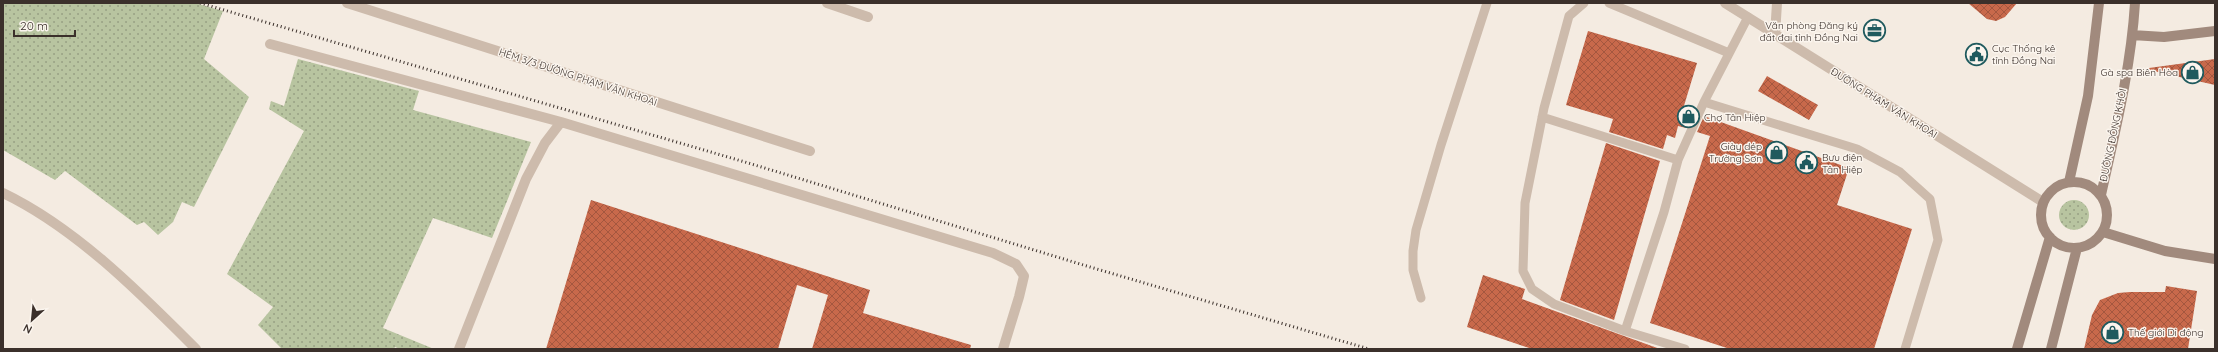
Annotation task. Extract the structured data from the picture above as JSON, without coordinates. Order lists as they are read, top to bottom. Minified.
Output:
{"streets":{"main road":["ĐƯỜNG ĐỒNG KHỞI"],"street":["HẺM 3/3 ĐƯỜNG PHẠM VĂN KHOAI","ĐƯỜNG PHẠM VĂN KHOAI"]},"crossings":[["ĐƯỜNG PHẠM VĂN KHOAI","ĐƯỜNG ĐỒNG KHỞI"]],"places":{"office":["Văn phòng Đăng ký đất đai tỉnh Đồng Nai"],"public building":["Cục Thống kê tỉnh Đồng Nai","Bưu điện Tân Hiệp"],"shop":["Gà spa Biên Hòa","Chợ Tân Hiệp","Giày dép Trường Sơn","Thế giới Di động"]},"scale_bar":"20 m","north":"bottom left"}
